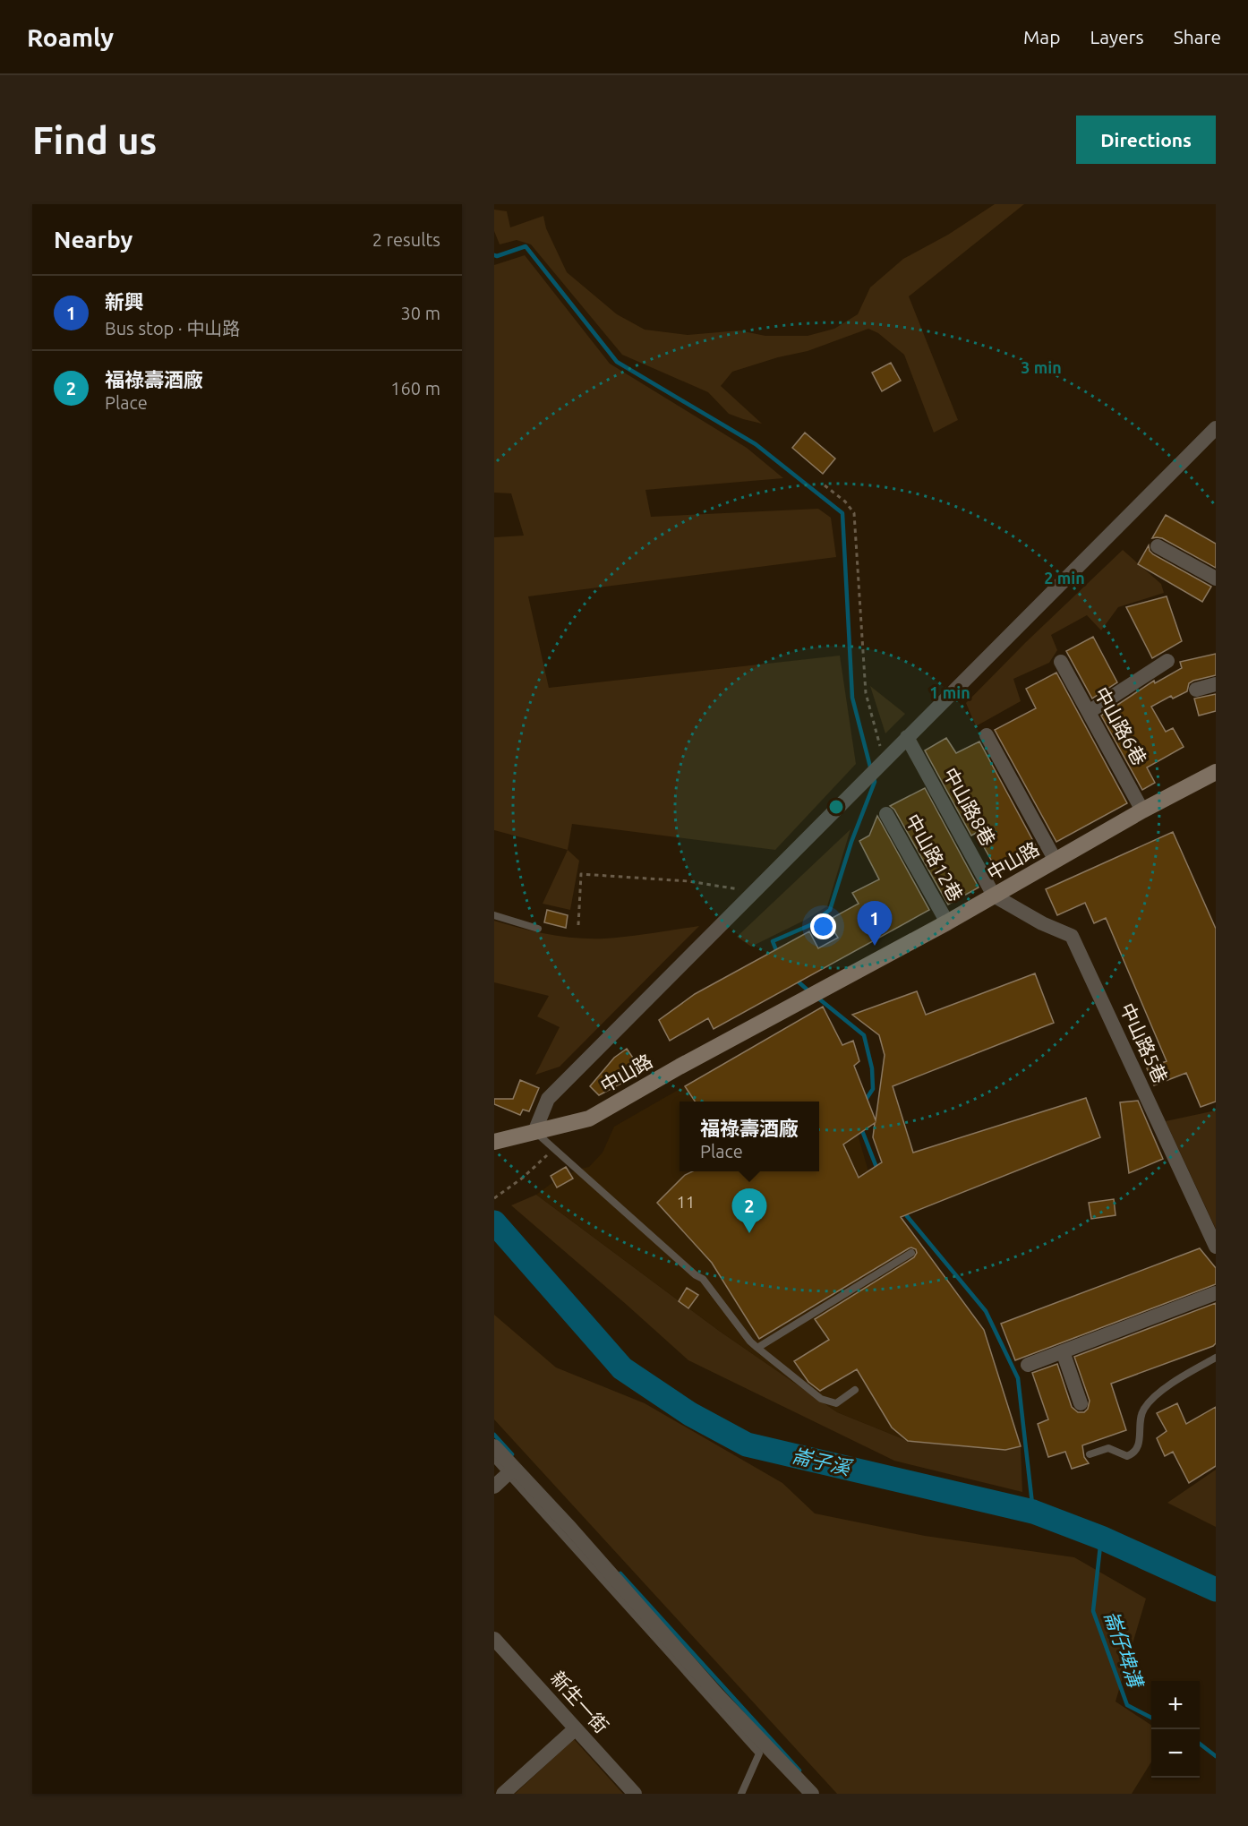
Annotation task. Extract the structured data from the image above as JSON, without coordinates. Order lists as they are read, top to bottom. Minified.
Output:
{"streets":{"main road":["中山路"],"street":["中山路6巷","中山路8巷","中山路12巷","中山路5巷","新生一街"]},"crossings":[["中山路6巷","中山路"],["中山路8巷","中山路"],["中山路8巷","中山路5巷"],["中山路12巷","中山路"],["中山路","中山路5巷"]],"water":["崙子溪","崙仔埤溝"],"house_numbers":["11"],"page":{"header":"Roamly","nav":["Map","Layers","Share"],"buttons":"Directions","title":"Find us","heading":["Nearby","2 results"],"list":[{"mark":"1","name":"新興","note":"Bus stop · 中山路","value":"30 m"},{"mark":"2","name":"福祿壽酒廠","note":"Place","value":"160 m"}],"pins":["1","2"],"popup":["福祿壽酒廠","Place"],"map_buttons":["+","−"]},"rings":["3 min","2 min","1 min"]}
